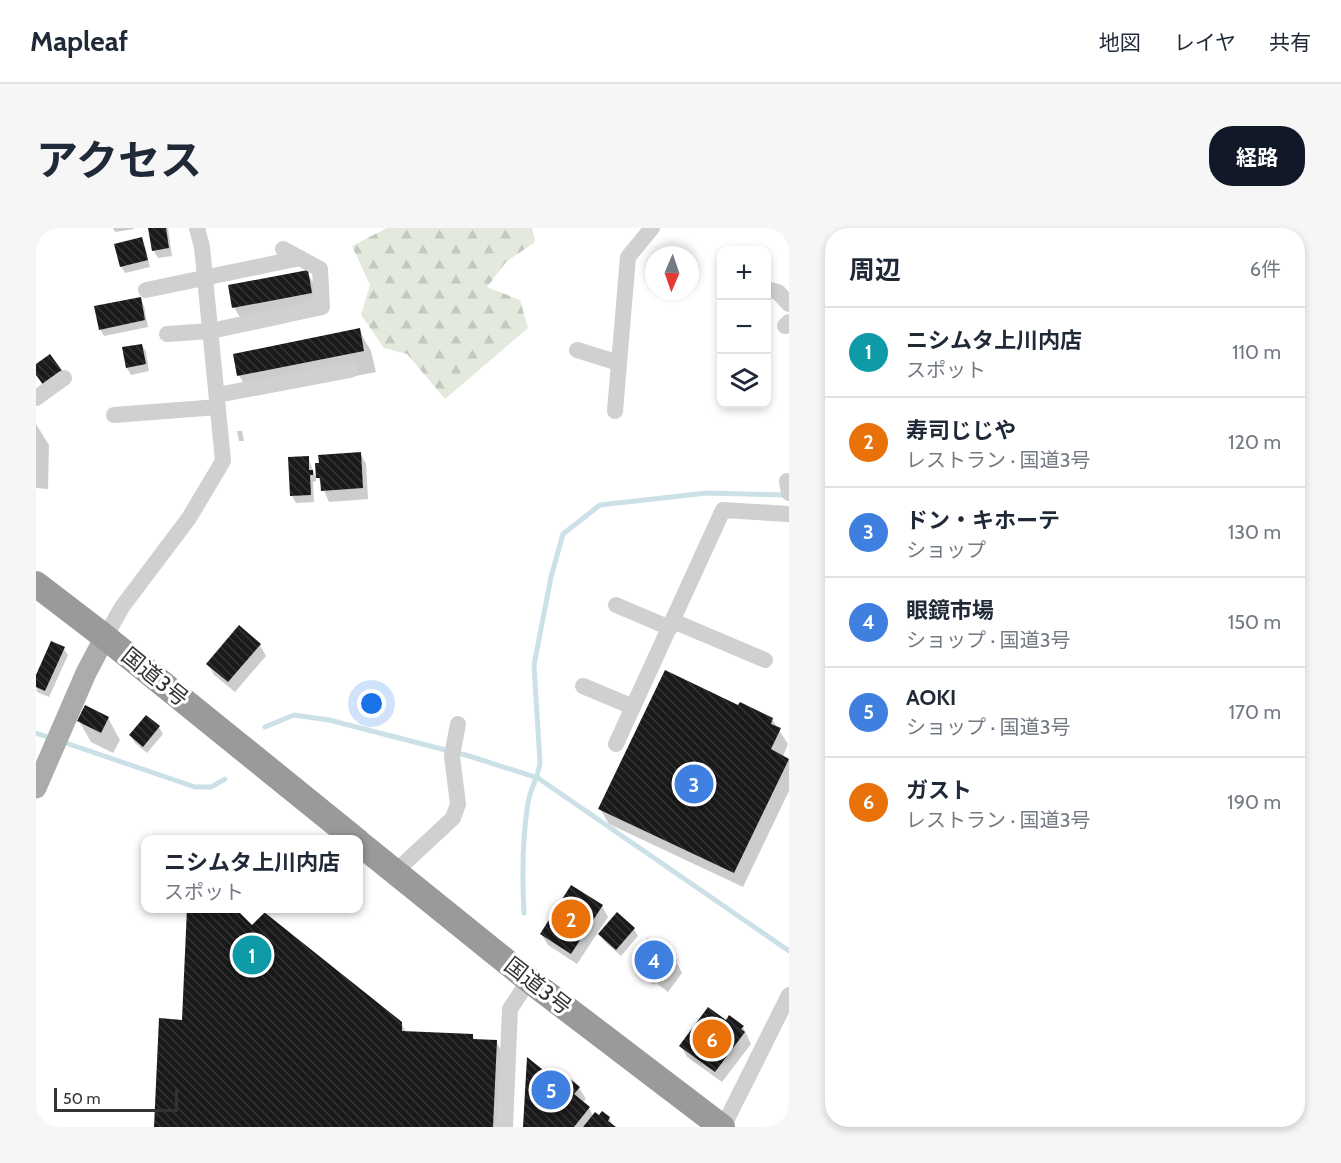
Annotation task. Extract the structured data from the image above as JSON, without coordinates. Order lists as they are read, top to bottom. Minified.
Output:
{"streets":{"highway":["国道3号"]},"scale_bar":"50 m","north":"bottom","page":{"header":"Mapleaf","nav":["地図","レイヤ","共有"],"title":"アクセス","buttons":"経路","heading":["周辺","6件"],"map_buttons":["+","−"],"list":[{"mark":"1","name":"ニシムタ上川内店","note":"スポット","value":"110 m"},{"mark":"2","name":"寿司じじや","note":"レストラン · 国道3号","value":"120 m"},{"mark":"3","name":"ドン・キホーテ","note":"ショップ","value":"130 m"},{"mark":"4","name":"眼鏡市場","note":"ショップ · 国道3号","value":"150 m"},{"mark":"5","name":"AOKI","note":"ショップ · 国道3号","value":"170 m"},{"mark":"6","name":"ガスト","note":"レストラン · 国道3号","value":"190 m"}],"pins":["3","2","1","4","6","5"],"popup":["ニシムタ上川内店","スポット"],"scale":"50 m"}}
